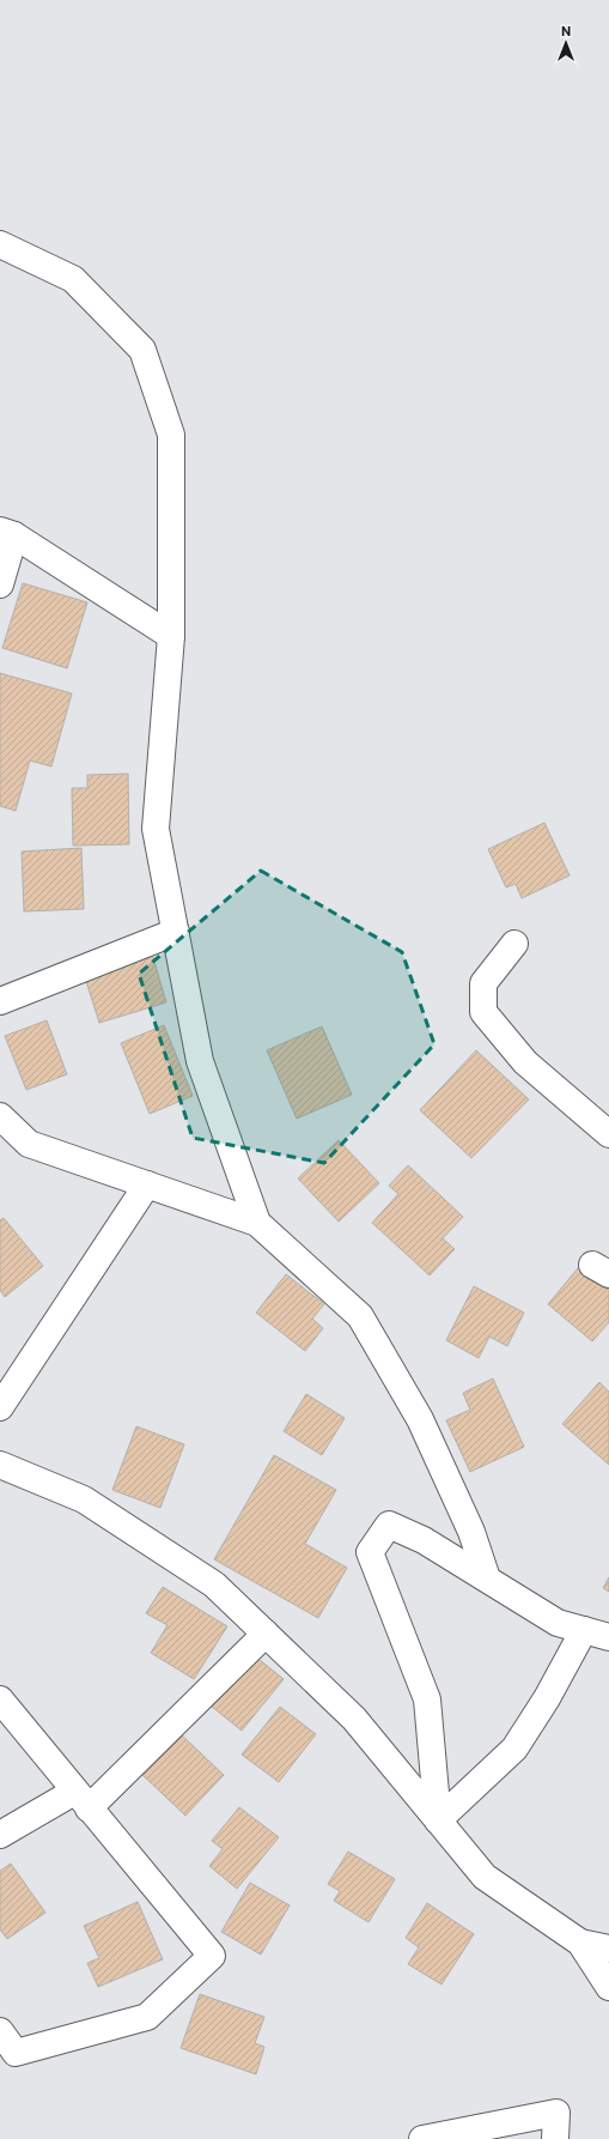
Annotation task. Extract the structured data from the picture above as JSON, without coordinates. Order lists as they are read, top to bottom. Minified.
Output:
{"north":"top"}
